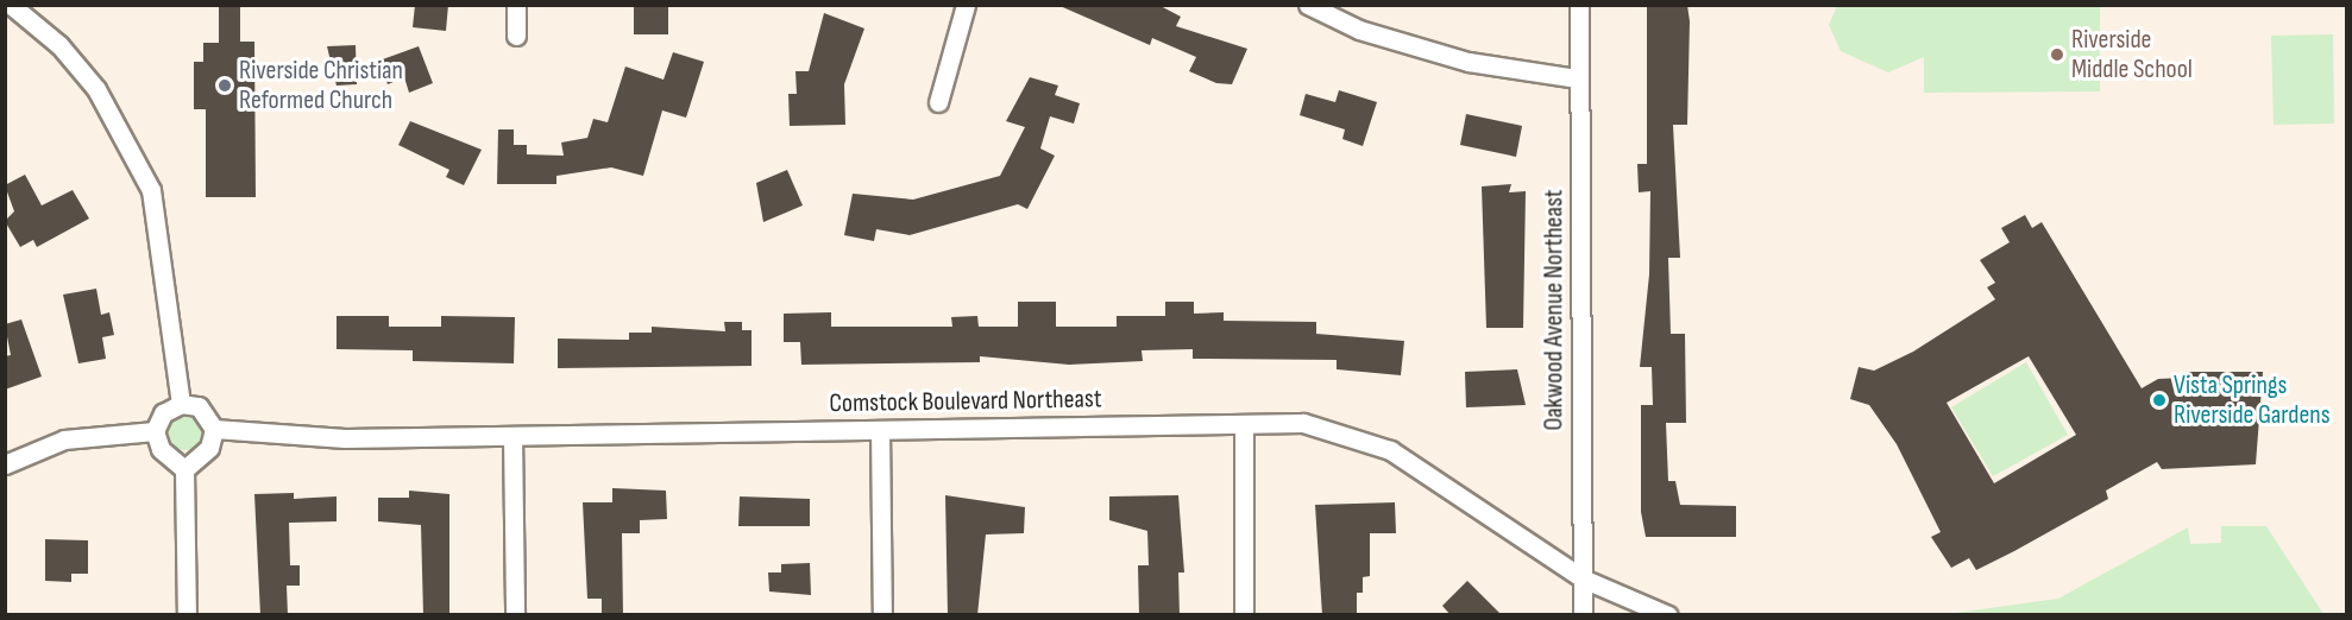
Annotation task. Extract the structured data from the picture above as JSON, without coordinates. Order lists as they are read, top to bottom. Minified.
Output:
{"streets":{"street":["Oakwood Avenue Northeast","Comstock Boulevard Northeast"]},"crossings":[["Oakwood Avenue Northeast","Comstock Boulevard Northeast"]],"places":["Riverside Middle School","Riverside Christian Reformed Church","Vista Springs Riverside Gardens"]}
